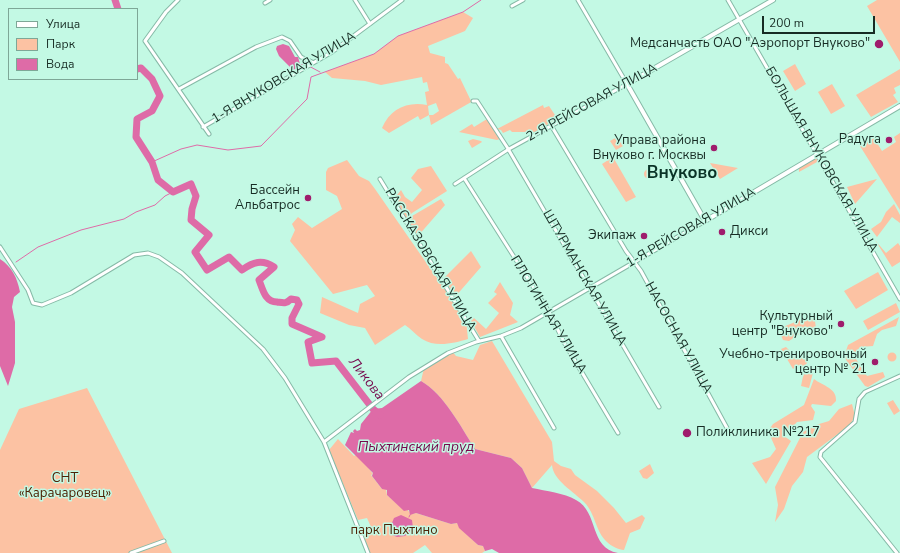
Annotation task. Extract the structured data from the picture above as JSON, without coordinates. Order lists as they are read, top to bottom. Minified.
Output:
{"streets":{"street":["1-Я ВНУКОВСКАЯ УЛИЦА","2-Я РЕЙСОВАЯ УЛИЦА","БОЛЬШАЯ ВНУКОВСКАЯ УЛИЦА","1-Я РЕЙСОВАЯ УЛИЦА","РАССКАЗОВСКАЯ УЛИЦА","ШТУРМАНСКАЯ УЛИЦА","ПЛОТИННАЯ УЛИЦА","НАСОСНАЯ УЛИЦА"]},"crossings":[["2-Я РЕЙСОВАЯ УЛИЦА","БОЛЬШАЯ ВНУКОВСКАЯ УЛИЦА"],["2-Я РЕЙСОВАЯ УЛИЦА","ШТУРМАНСКАЯ УЛИЦА"],["2-Я РЕЙСОВАЯ УЛИЦА","ПЛОТИННАЯ УЛИЦА"],["2-Я РЕЙСОВАЯ УЛИЦА","НАСОСНАЯ УЛИЦА"],["БОЛЬШАЯ ВНУКОВСКАЯ УЛИЦА","1-Я РЕЙСОВАЯ УЛИЦА"],["1-Я РЕЙСОВАЯ УЛИЦА","РАССКАЗОВСКАЯ УЛИЦА"],["1-Я РЕЙСОВАЯ УЛИЦА","ШТУРМАНСКАЯ УЛИЦА"],["1-Я РЕЙСОВАЯ УЛИЦА","ПЛОТИННАЯ УЛИЦА"],["1-Я РЕЙСОВАЯ УЛИЦА","НАСОСНАЯ УЛИЦА"]],"districts":["Внуково"],"water":["Ликова","Пыхтинский пруд"],"parks":["СНТ «Карачаровец»","парк Пыхтино"],"places":["Медсанчасть ОАО \"Аэропорт Внуково\"","Радуга","Управа района Внуково г. Москвы","Бассейн Альбатрос","Дикси","Экипаж","Культурный центр \"Внуково\"","Учебно-тренировочный центр № 21","Поликлиника №217"],"legend":["Улица","Парк","Вода"],"scale_bar":"200 m"}
